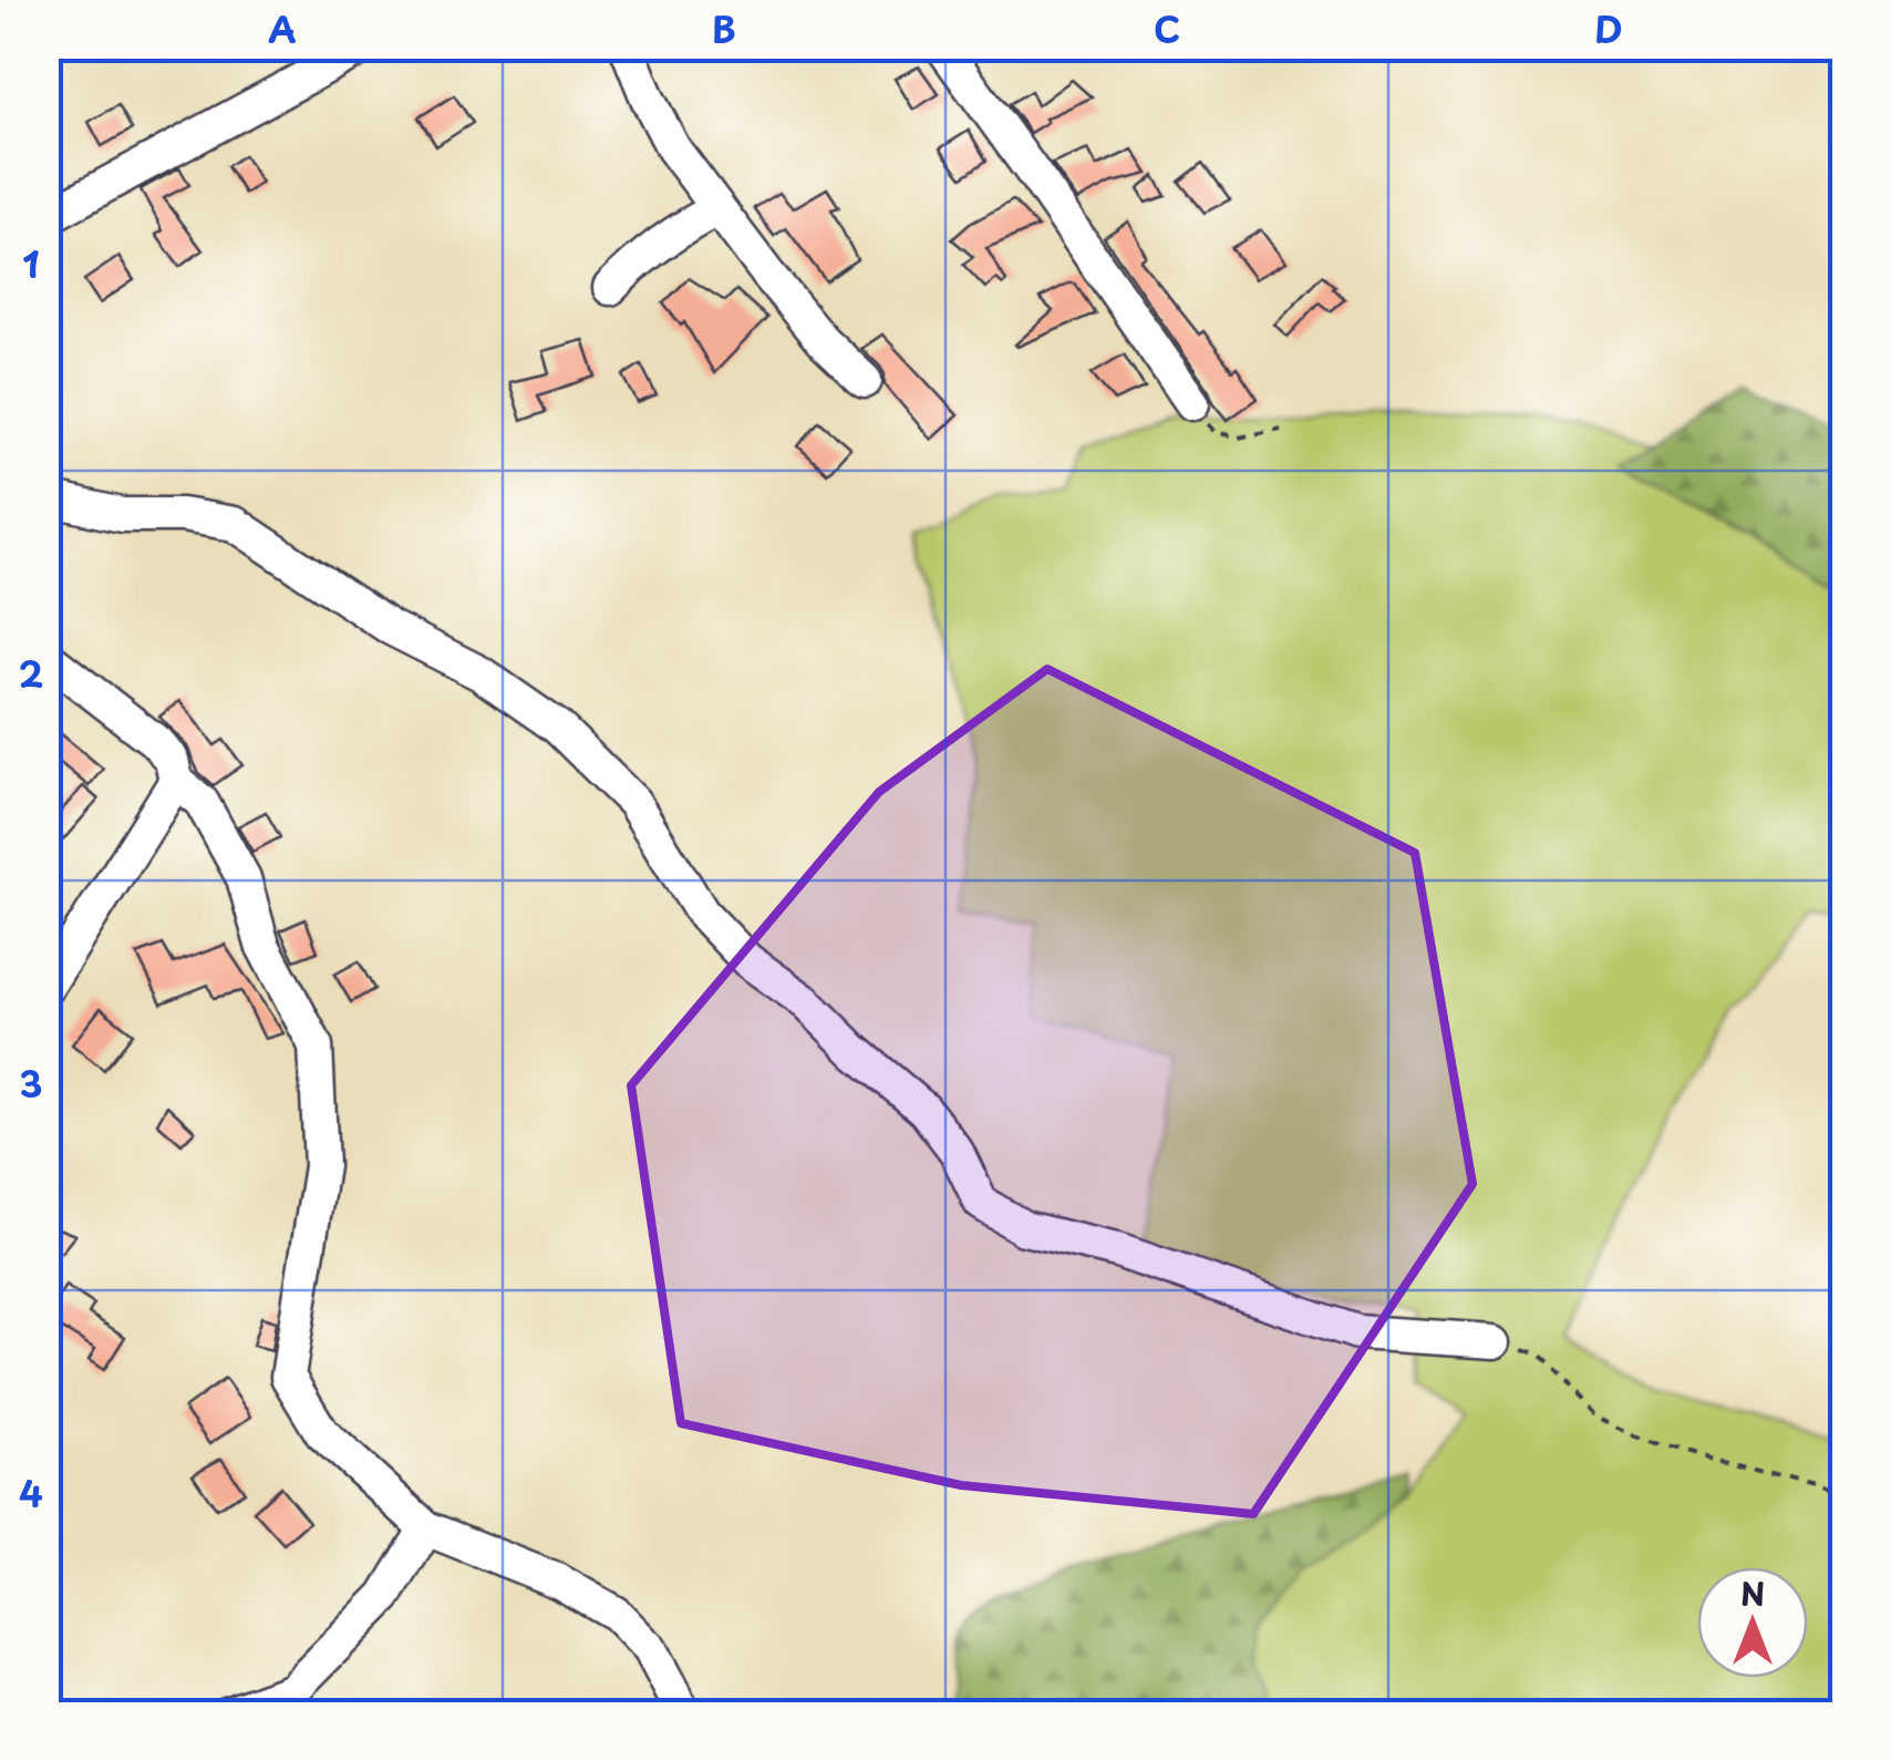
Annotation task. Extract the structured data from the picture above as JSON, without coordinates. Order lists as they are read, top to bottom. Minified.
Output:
{"north":"top","grid":{"columns":["A","B","C","D"],"rows":["1","2","3","4"]}}
